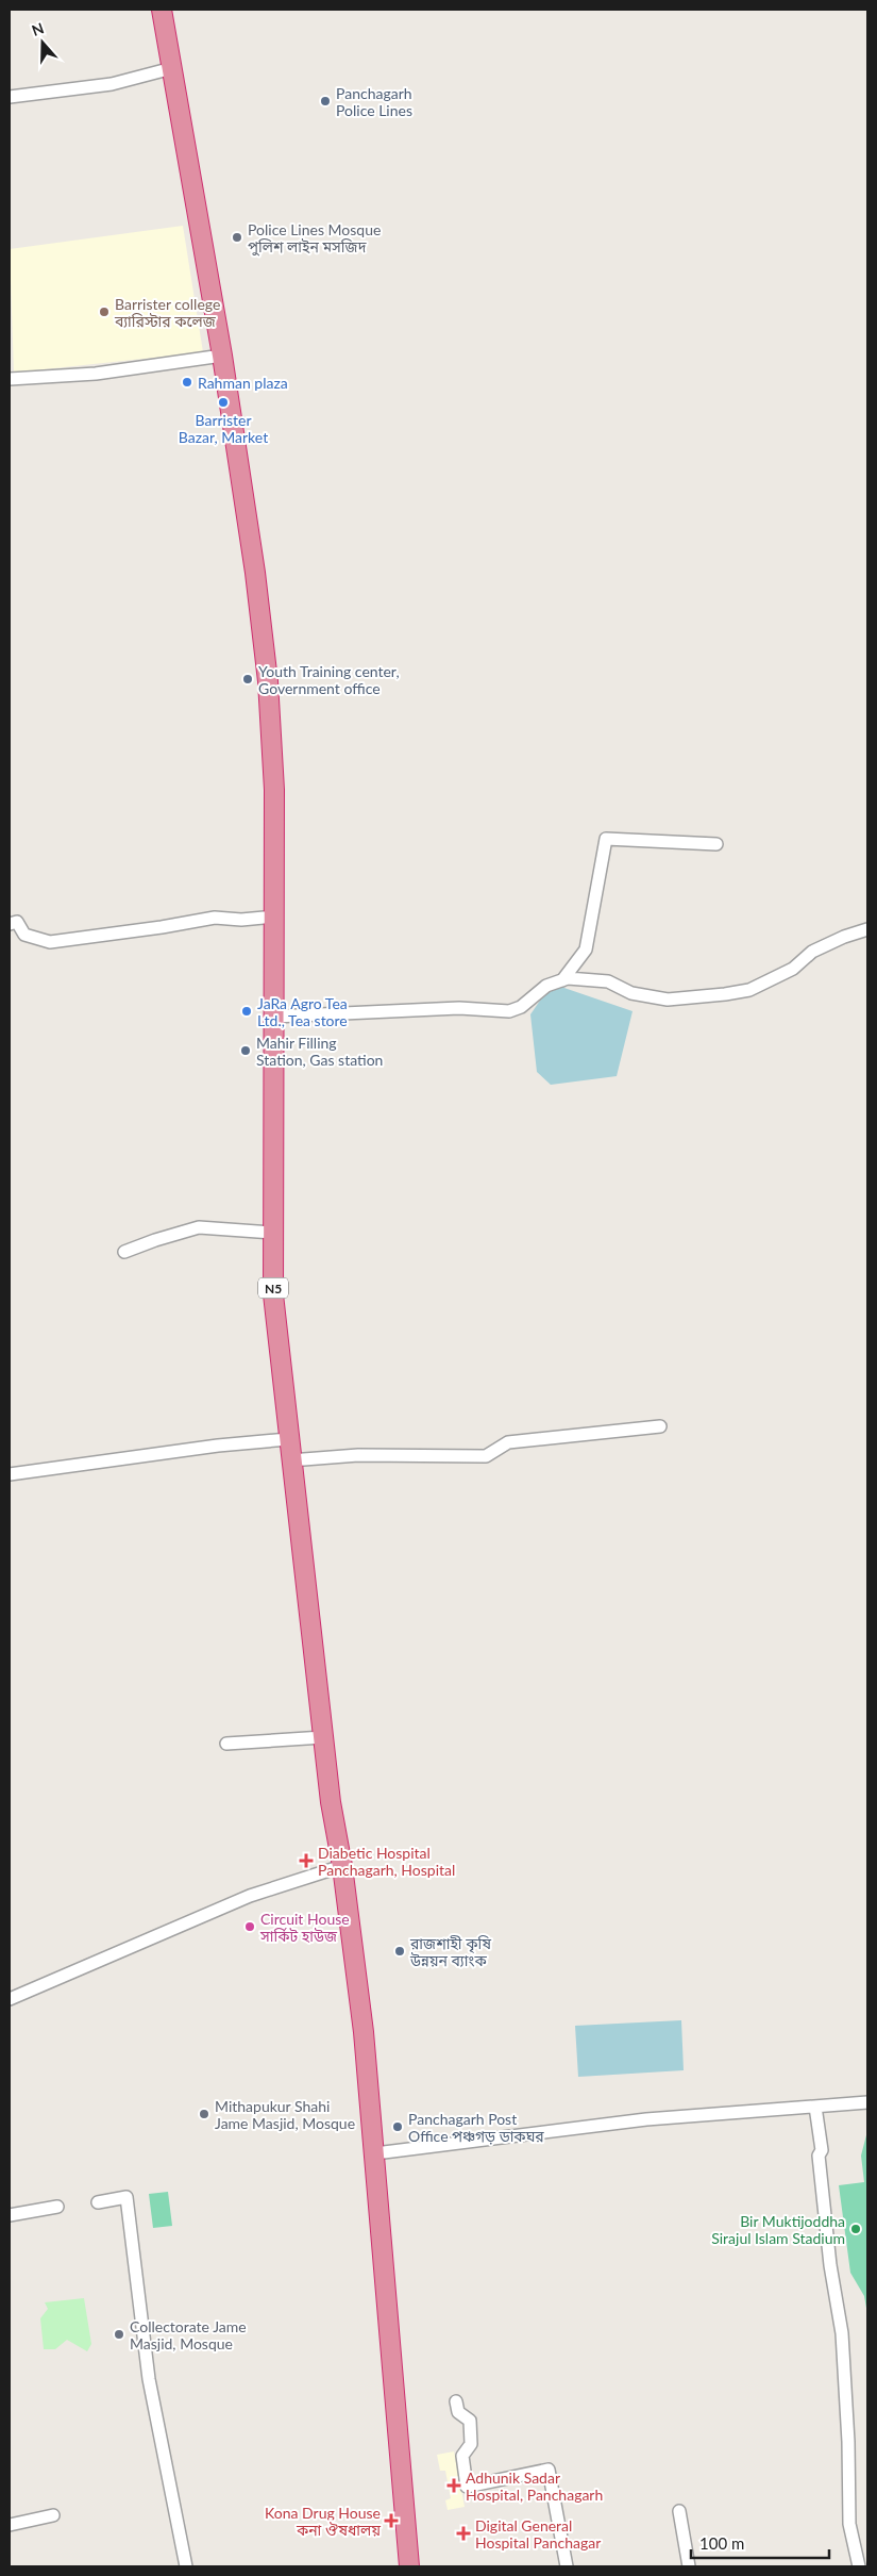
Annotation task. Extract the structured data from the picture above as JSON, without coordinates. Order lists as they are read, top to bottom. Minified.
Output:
{"streets":{"highway":["N5"]},"places":{"other":["Panchagarh Police Lines","Police Lines Mosque পুলিশ লাইন মসজিদ","Barrister college ব্যারিস্টার কলেজ","Rahman plaza","Barrister Bazar, Market","Youth Training center, Government office","JaRa Agro Tea Ltd., Tea store","Mahir Filling Station, Gas station","Circuit House সার্কিট হাউজ","রাজশাহী কৃষি উন্নয়ন ব্যাংক","Mithapukur Shahi Jame Masjid, Mosque","Panchagarh Post Office পঞ্চগড় ডাকঘর","Bir Muktijoddha Sirajul Islam Stadium","Collectorate Jame Masjid, Mosque"],"health":["Diabetic Hospital Panchagarh, Hospital","Adhunik Sadar Hospital, Panchagarh","Kona Drug House কনা ঔষধালয়","Digital General Hospital Panchagar"]},"scale_bar":"100 m","north":"top"}
